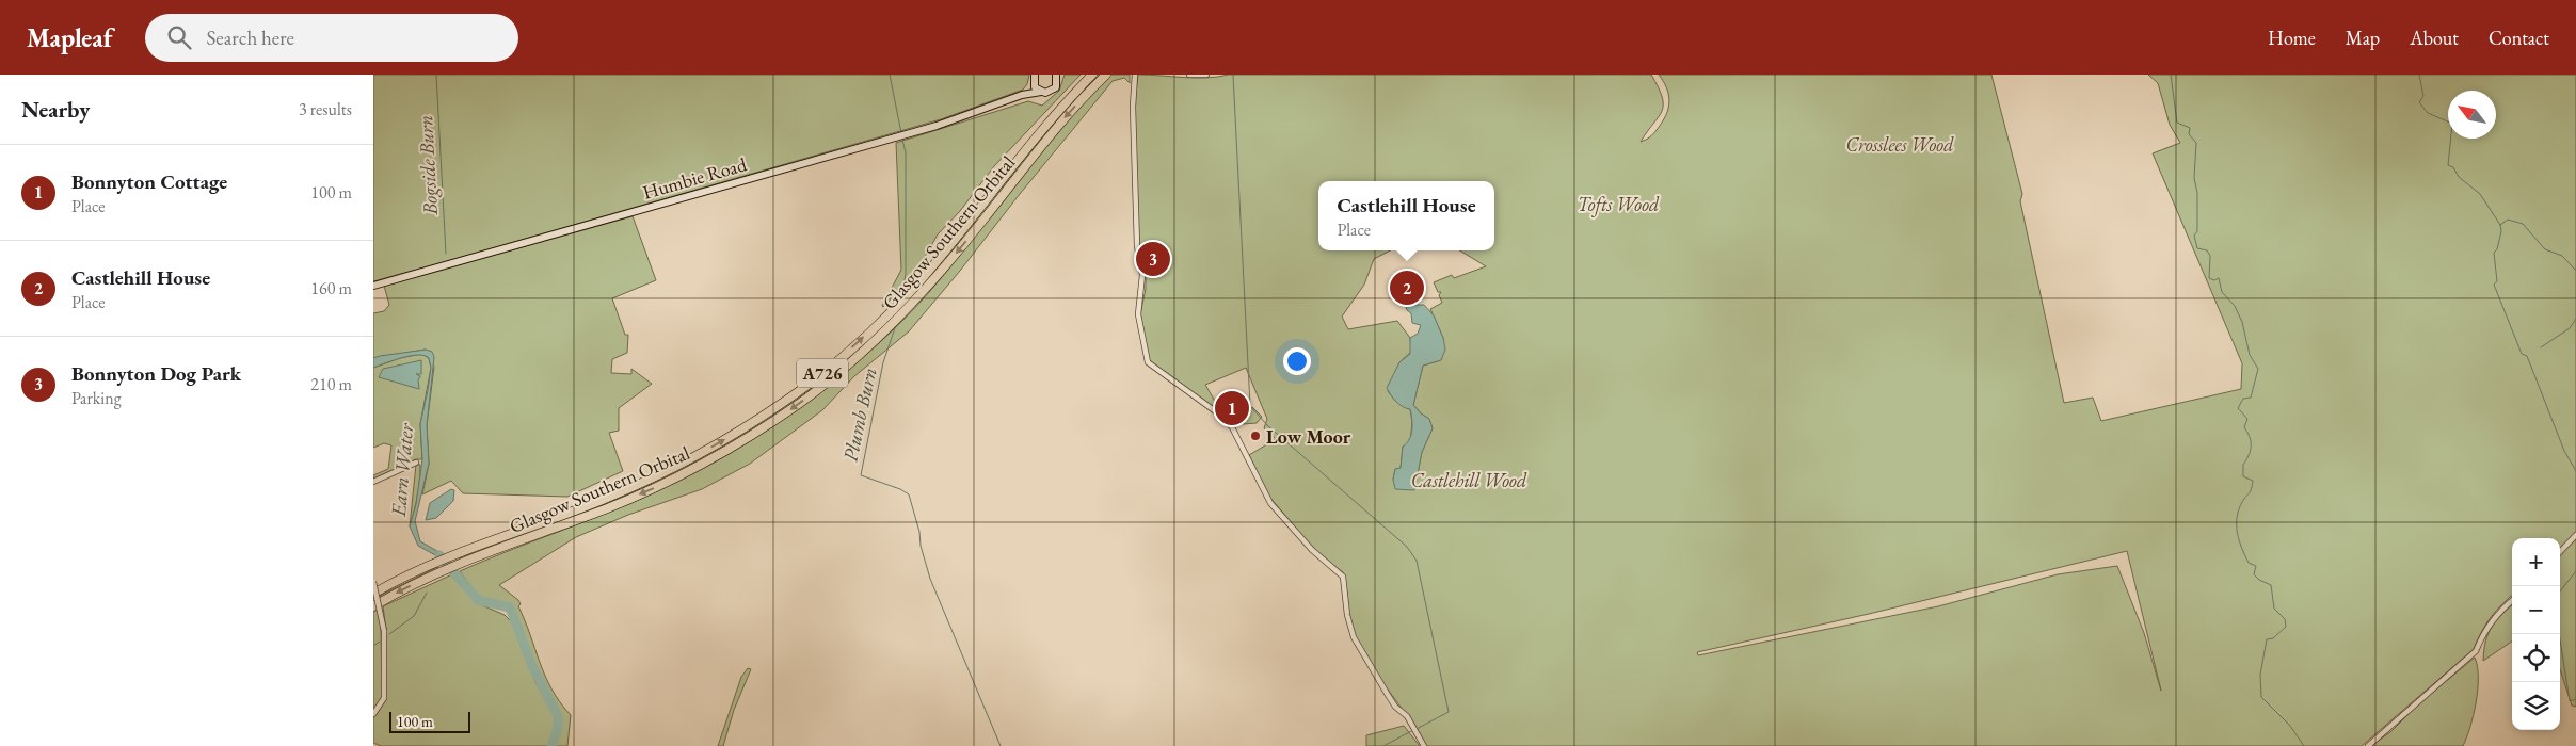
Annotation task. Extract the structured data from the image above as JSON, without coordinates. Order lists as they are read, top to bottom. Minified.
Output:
{"streets":{"highway":["Glasgow Southern Orbital","A726"],"street":["Humbie Road"]},"water":["Bogside Burn","Plumb Burn","Earn Water"],"parks":["Crosslees Wood","Tofts Wood","Castlehill Wood"],"places":["Low Moor"],"scale_bar":"100 m","north":"top left","page":{"header":"Mapleaf","search":"Search here","nav":["Home","Map","About","Contact"],"heading":["Nearby","3 results"],"list":[{"mark":"1","name":"Bonnyton Cottage","note":"Place","value":"100 m"},{"mark":"2","name":"Castlehill House","note":"Place","value":"160 m"},{"mark":"3","name":"Bonnyton Dog Park","note":"Parking","value":"210 m"}],"popup":["Castlehill House","Place"],"pins":["3","2","1"],"map_buttons":["+","−"],"scale":"100 m"}}
